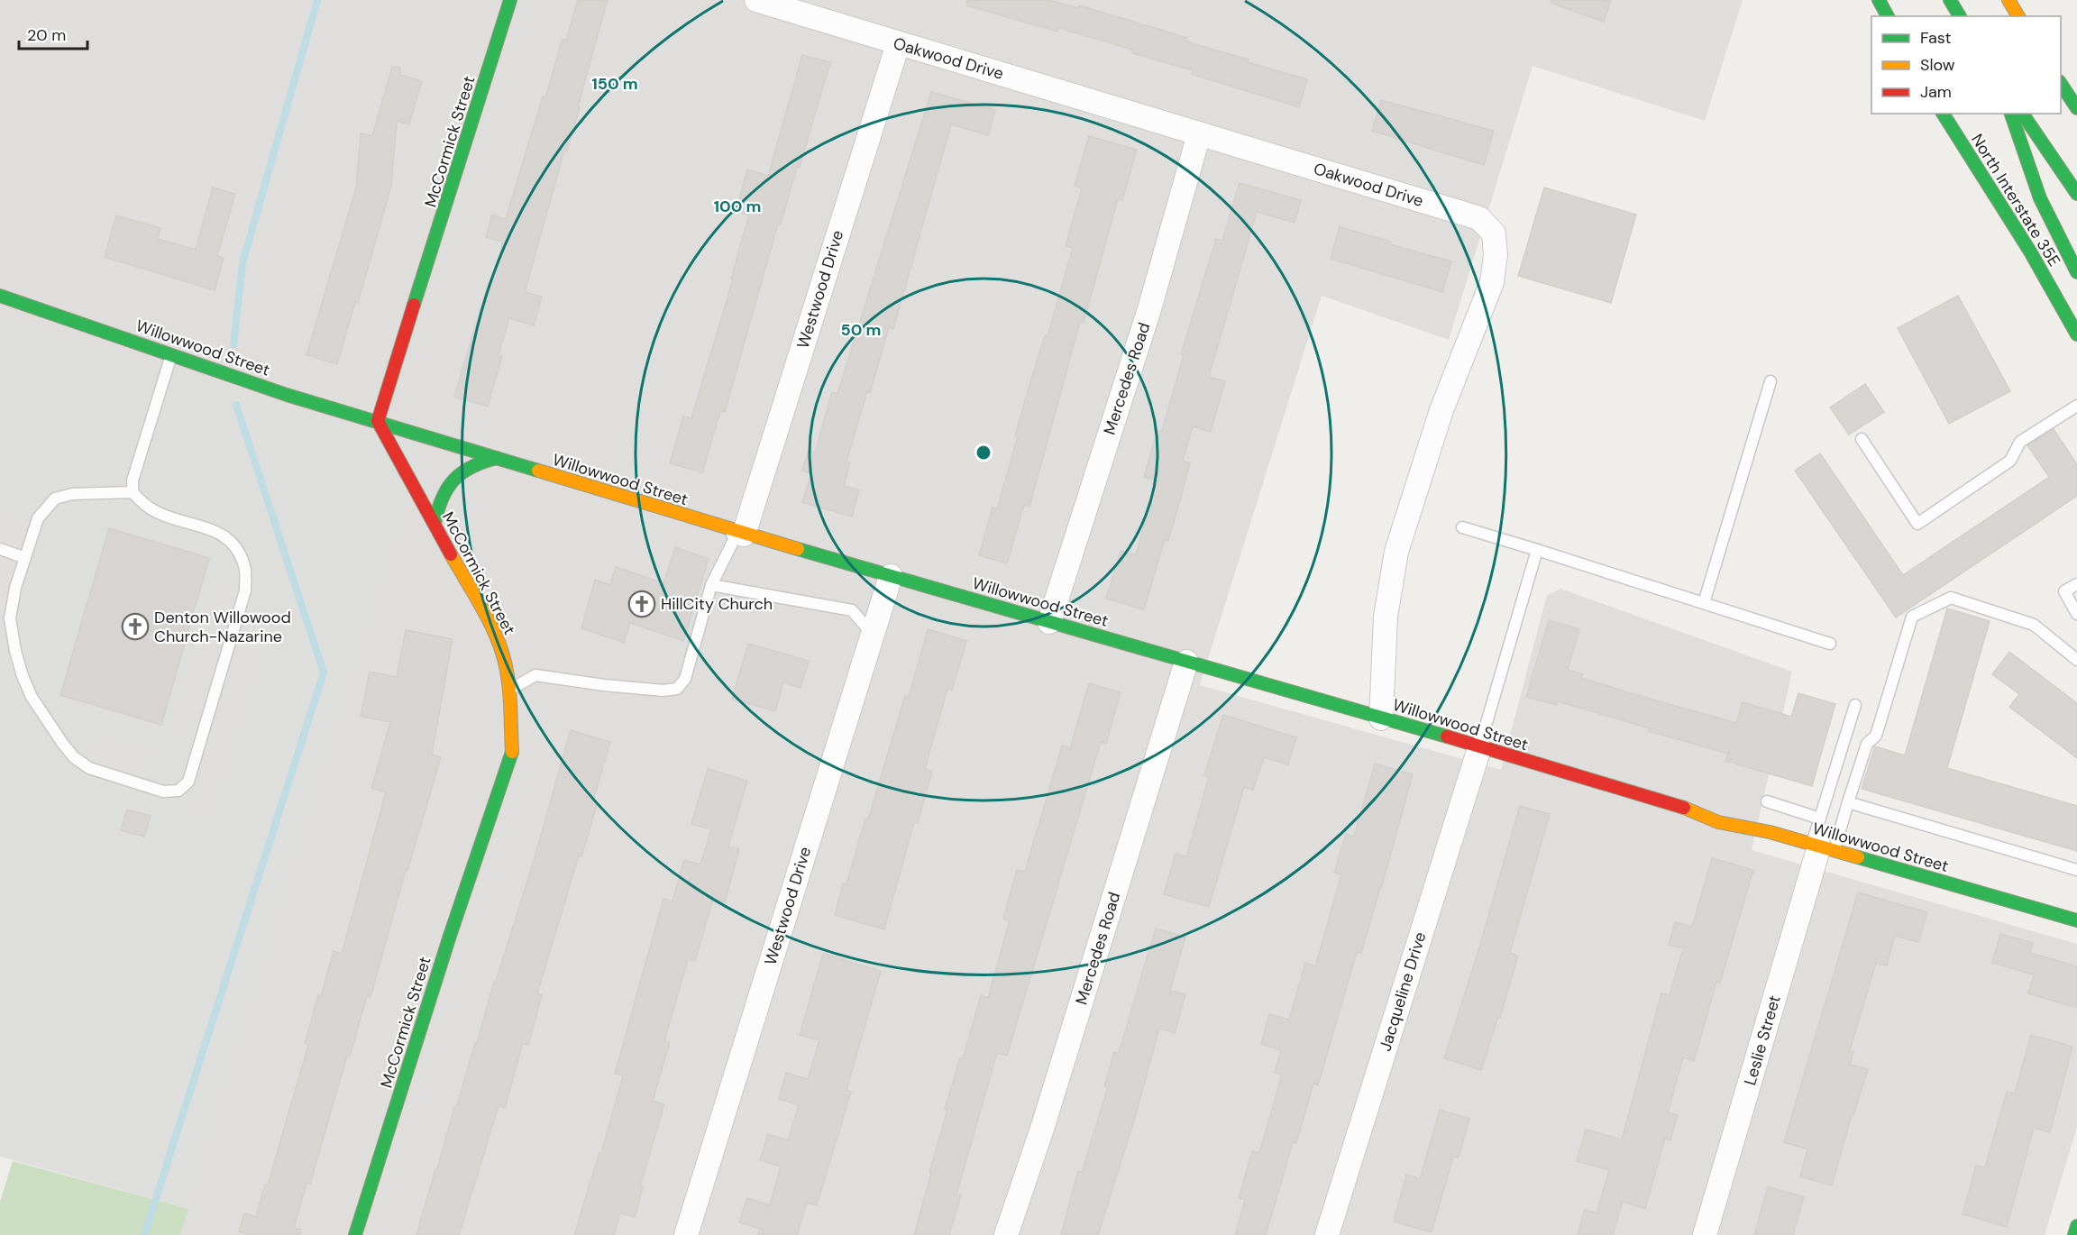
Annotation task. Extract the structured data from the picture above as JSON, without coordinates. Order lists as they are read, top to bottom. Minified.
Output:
{"streets":{"main road":["McCormick Street","North Interstate 35E","Willowwood Street"],"street":["Oakwood Drive","Westwood Drive","Mercedes Road","Jacqueline Drive","Leslie Street"]},"crossings":[["Oakwood Drive","Westwood Drive"],["Oakwood Drive","Willowwood Street"],["Oakwood Drive","Mercedes Road"],["McCormick Street","Willowwood Street"],["Westwood Drive","Willowwood Street"],["Willowwood Street","Mercedes Road"],["Willowwood Street","Jacqueline Drive"],["Willowwood Street","Leslie Street"]],"places":{"church":["HillCity Church","Denton Willowood Church-Nazarine"]},"legend":["Fast","Slow","Jam"],"scale_bar":"20 m","rings":["150 m","100 m","50 m"]}
